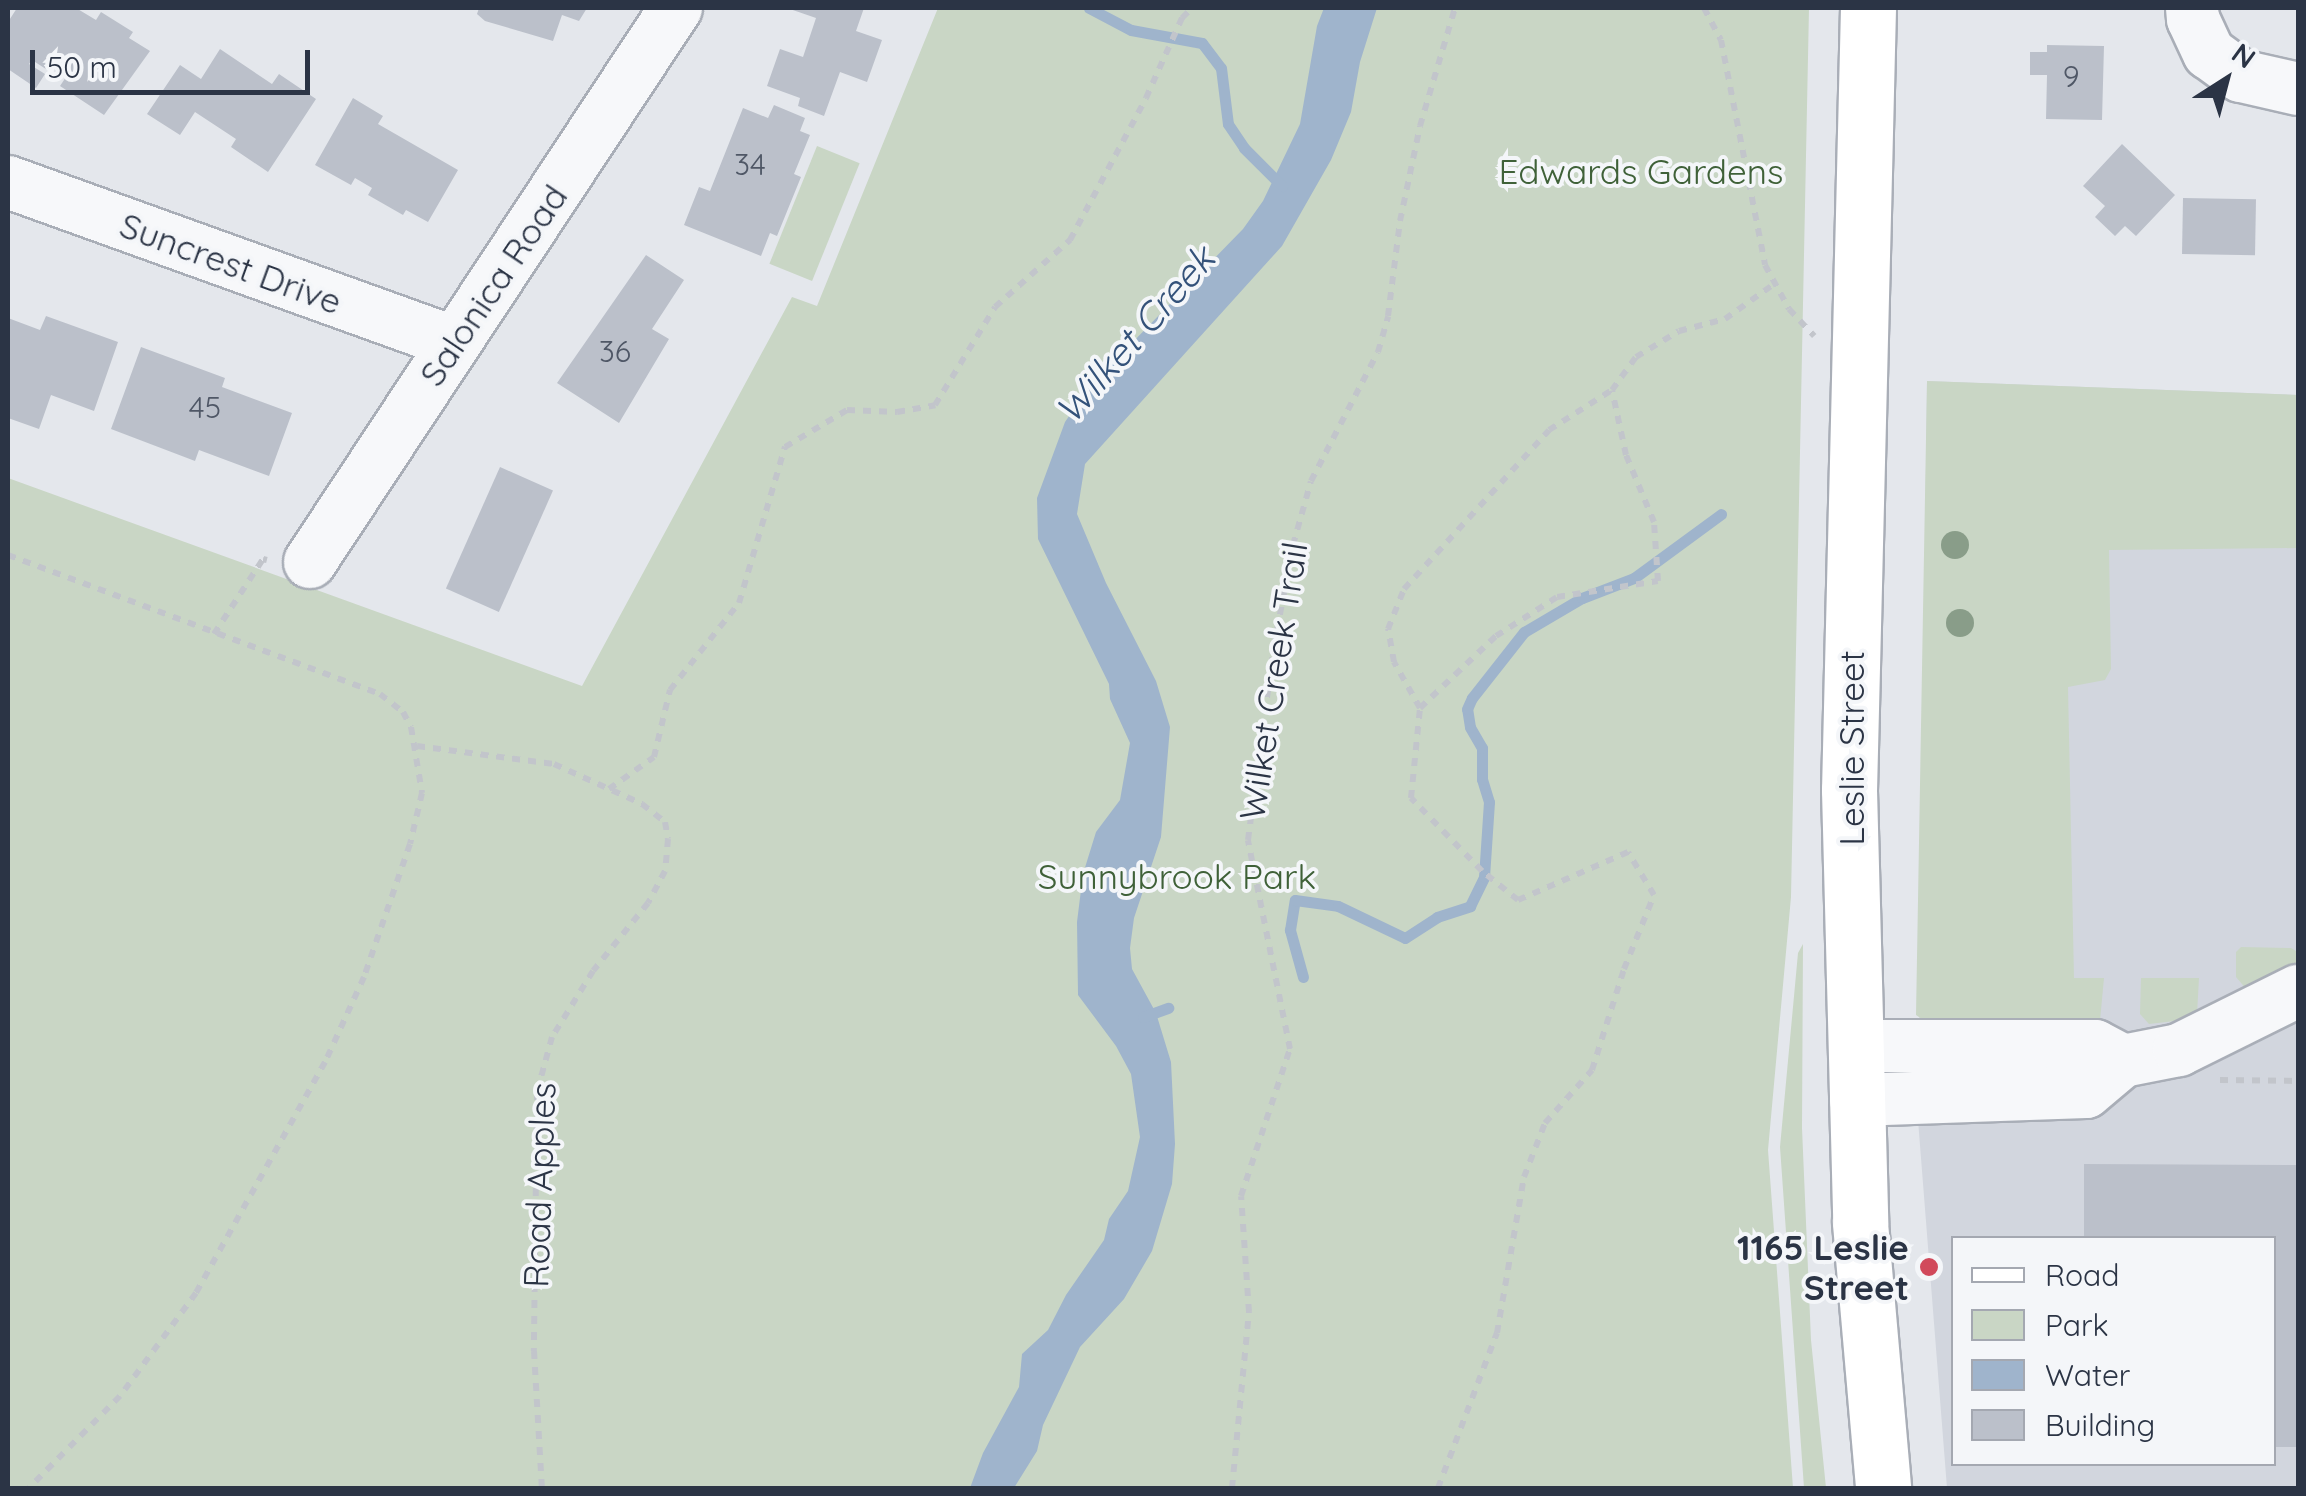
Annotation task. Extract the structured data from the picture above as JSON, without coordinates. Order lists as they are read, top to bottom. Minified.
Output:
{"streets":{"main road":["Leslie Street"],"street":["Suncrest Drive","Salonica Road"],"path":["Wilket Creek Trail","Road Apples"]},"crossings":[["Suncrest Drive","Salonica Road"]],"water":["Wilket Creek"],"parks":["Edwards Gardens","Sunnybrook Park"],"places":["1165 Leslie Street"],"house_numbers":["9","34","36","45"],"legend":["Road","Park","Water","Building"],"scale_bar":"50 m","north":"top right"}
